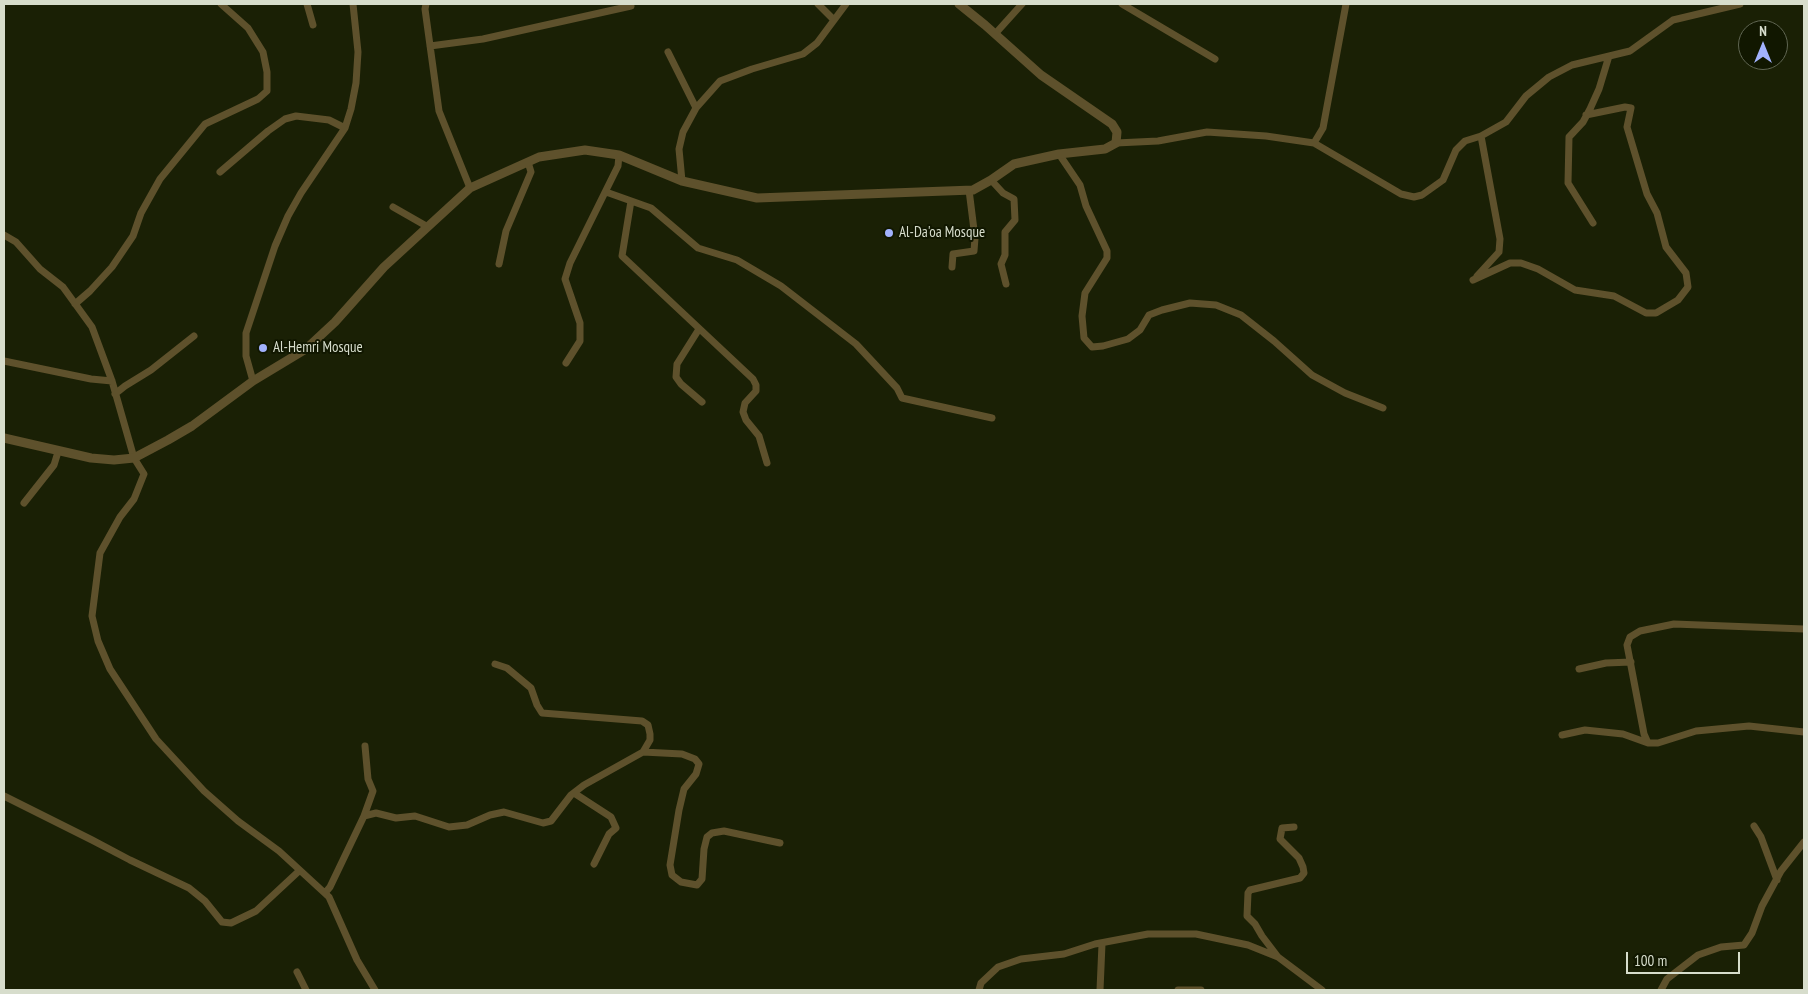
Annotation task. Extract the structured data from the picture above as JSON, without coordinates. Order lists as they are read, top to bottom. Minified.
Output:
{"places":["Al-Da'oa Mosque","Al-Hemri Mosque"],"scale_bar":"100 m","north":"top"}
